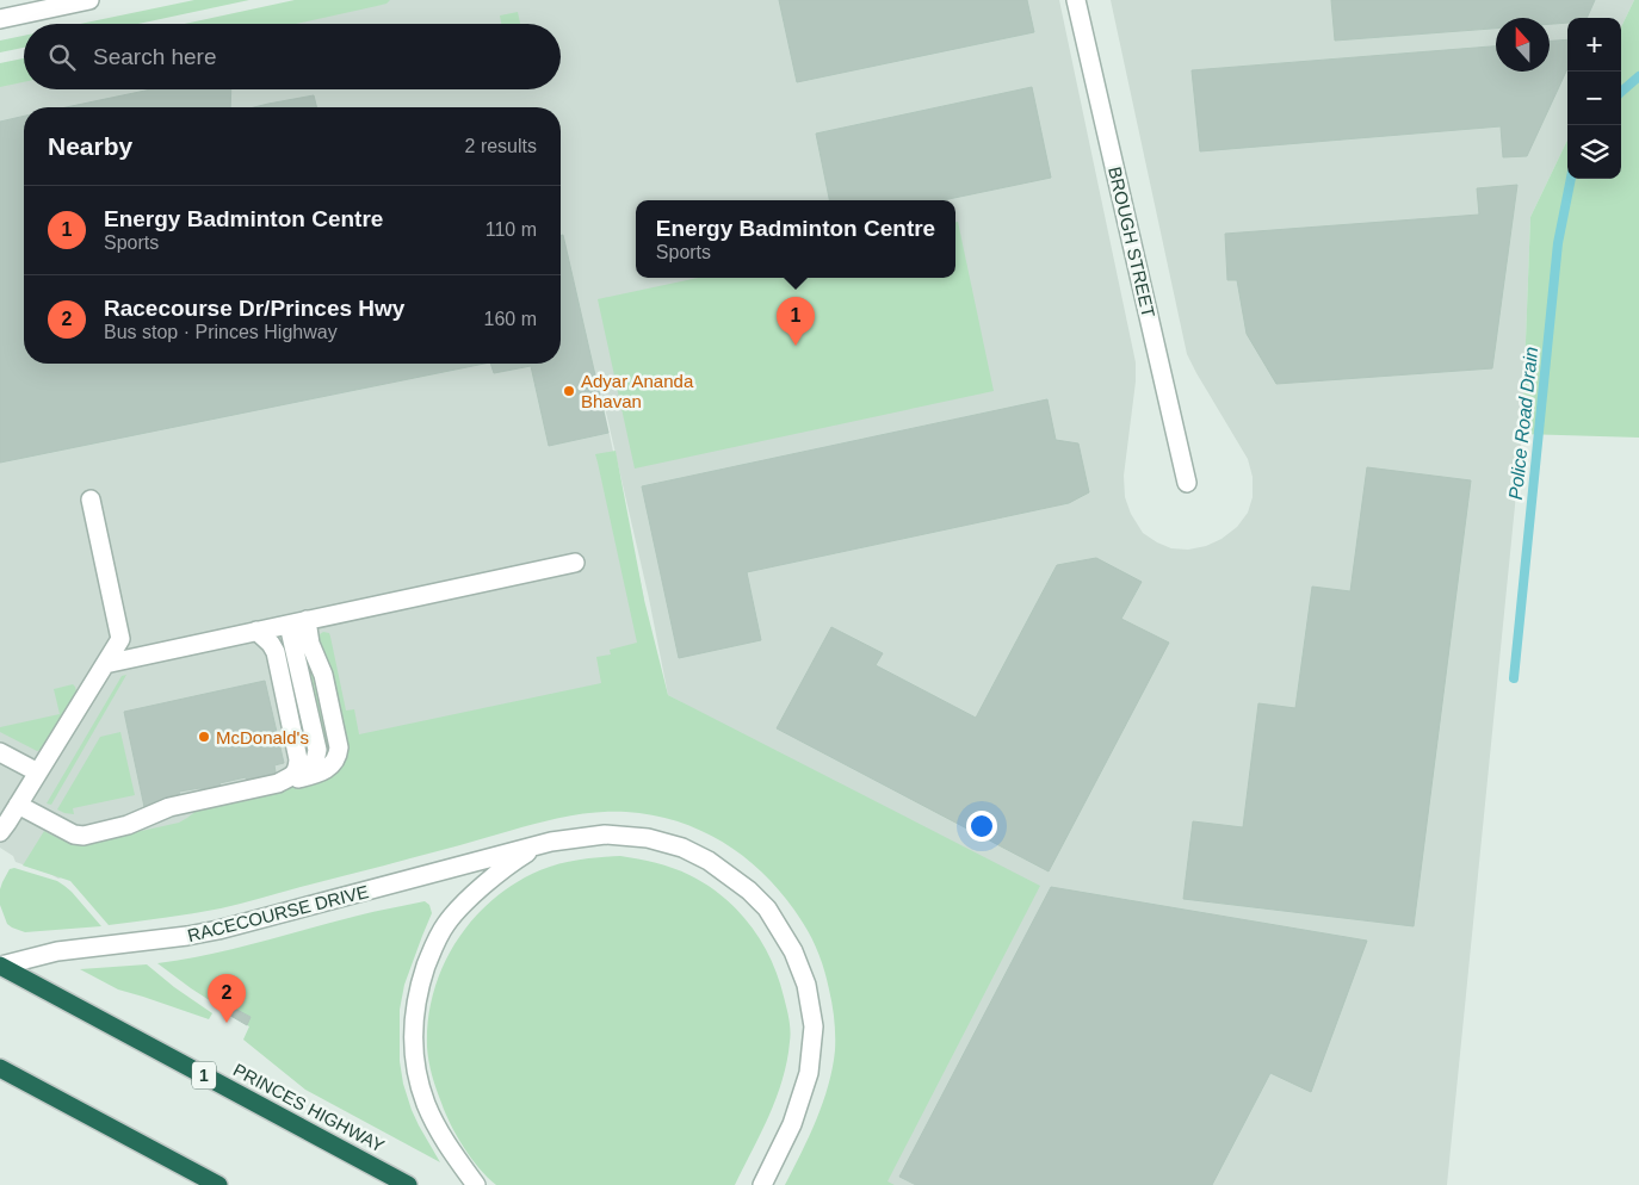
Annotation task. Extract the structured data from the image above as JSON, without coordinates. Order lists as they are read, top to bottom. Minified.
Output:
{"streets":{"highway":["1","PRINCES HIGHWAY"],"street":["BROUGH STREET","RACECOURSE DRIVE"]},"crossings":[["RACECOURSE DRIVE","PRINCES HIGHWAY"]],"water":["Police Road Drain"],"places":["Adyar Ananda Bhavan","McDonald's"],"north":"top","page":{"map_buttons":["+","−"],"search":"Search here","heading":["Nearby","2 results"],"list":[{"mark":"1","name":"Energy Badminton Centre","note":"Sports","value":"110 m"},{"mark":"2","name":"Racecourse Dr/Princes Hwy","note":"Bus stop · Princes Highway","value":"160 m"}],"popup":["Energy Badminton Centre","Sports"],"pins":["1","2"]}}
